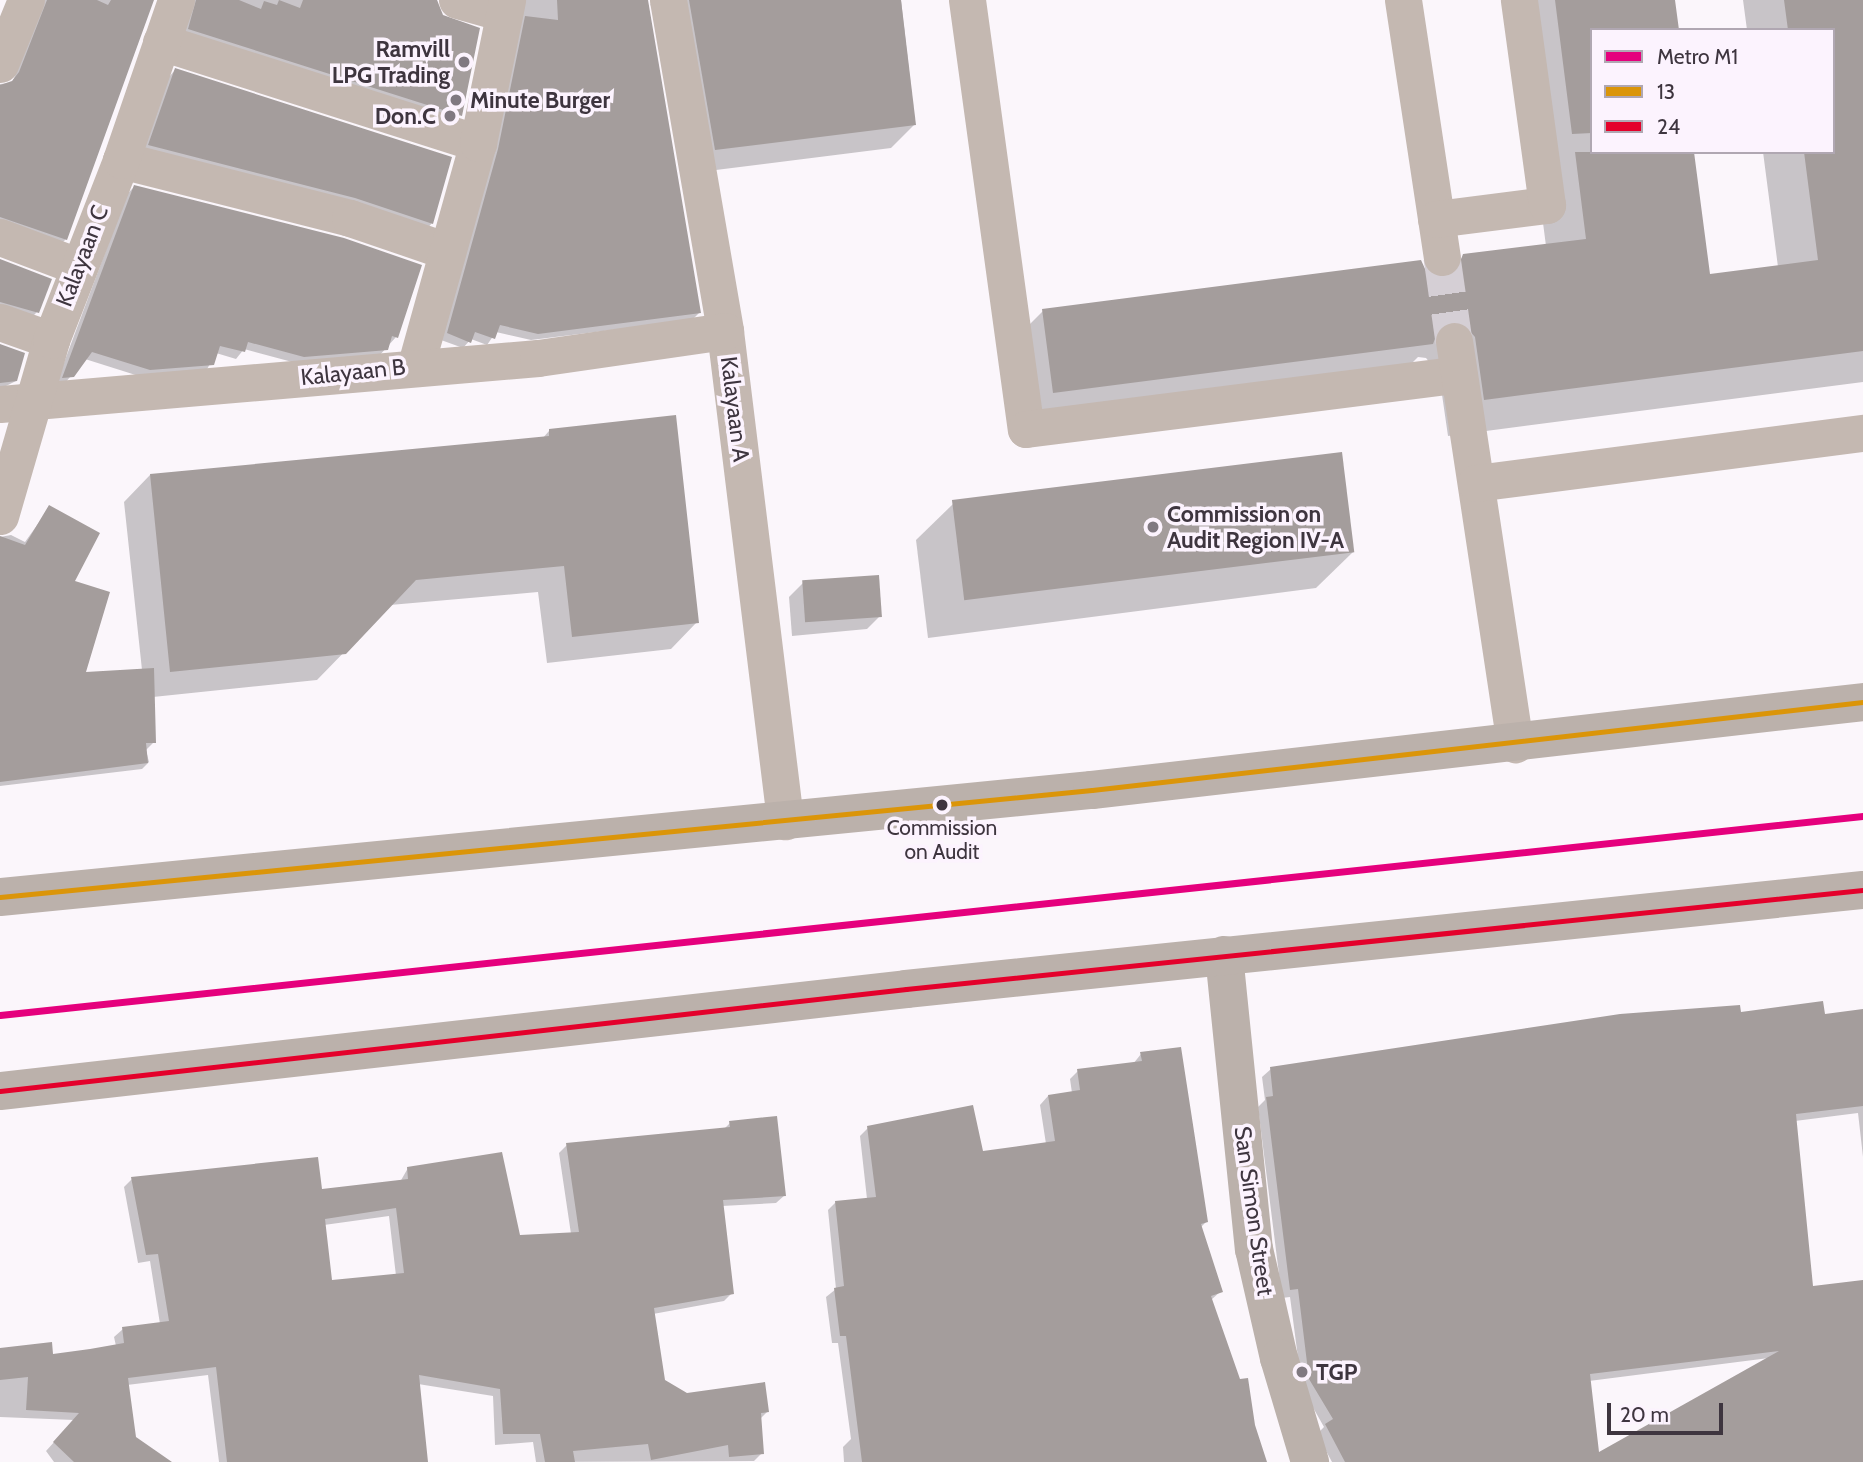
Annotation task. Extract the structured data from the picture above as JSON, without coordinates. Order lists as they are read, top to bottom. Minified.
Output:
{"streets":{"main road":["San Simon Street"],"street":["Kalayaan C","Kalayaan B","Kalayaan A"]},"crossings":[["Kalayaan C","Kalayaan B"]],"places":["Ramvill LPG Trading","Minute Burger","Don.C","Commission on Audit Region IV-A","Commission on Audit","TGP"],"lines":["transit line 13","metro line M1","transit line 24"],"legend":["Metro M1","13","24"],"scale_bar":"20 m"}
